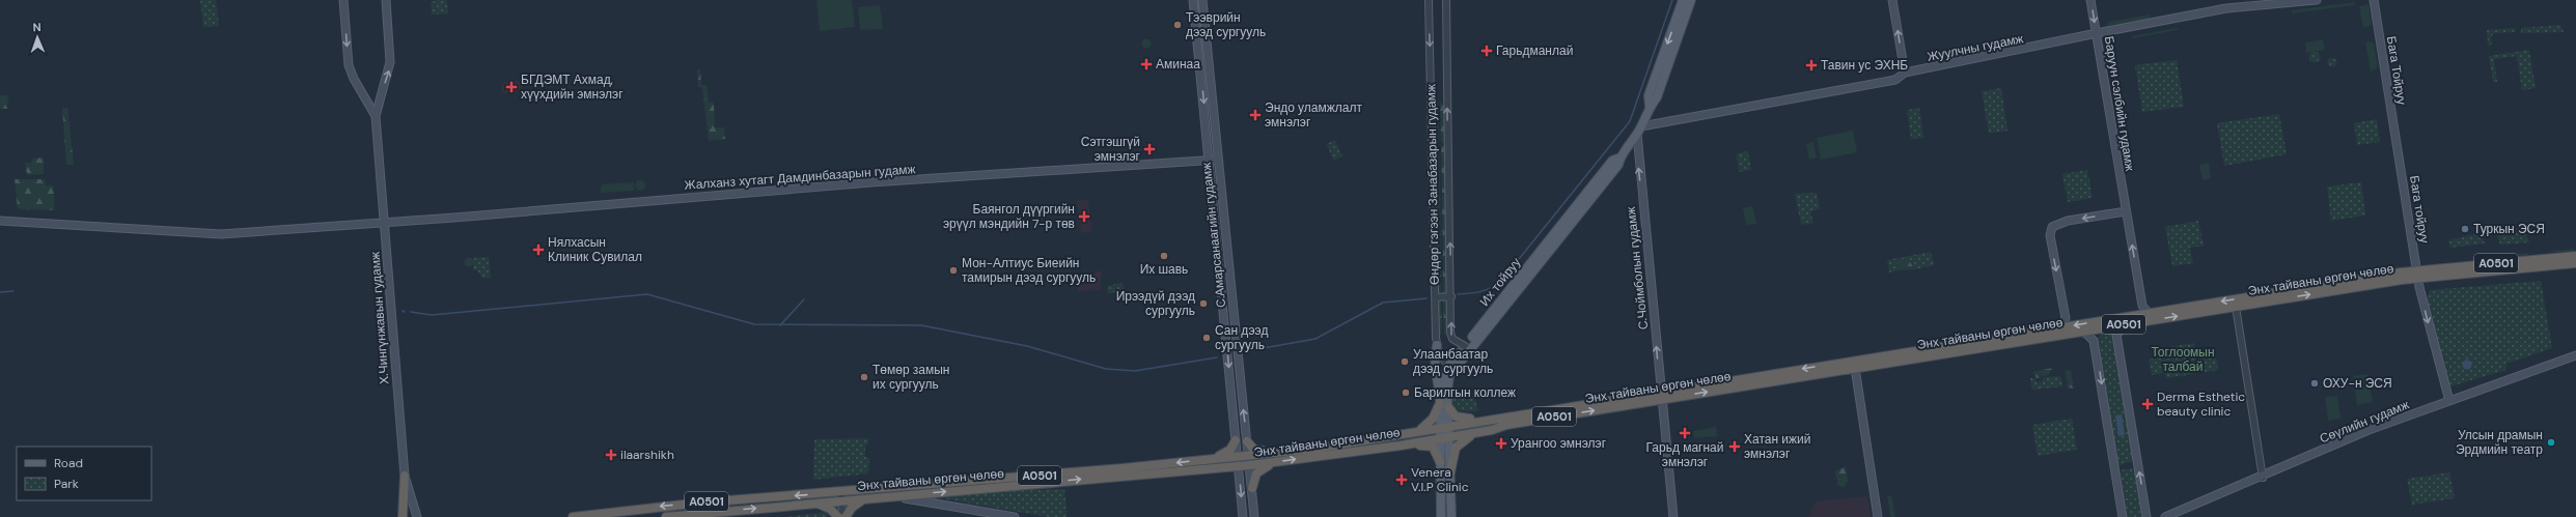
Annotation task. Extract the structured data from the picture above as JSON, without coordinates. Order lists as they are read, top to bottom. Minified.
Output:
{"streets":{"highway":["A0501","Энх тайваны өргөн чөлөө"],"main road":["Жуулчны гудамж","Бага Тойруу","Баруун сэлбийн гудамж","Жалханз хутагт Дамдинбазарын гудамж","Бага тойруу","С.Амарсанаагийн гудамж","С.Чоймболын гудамж","Их тойруу","Х.Чингүнжавын гудамж","Сөүлийн гудамж"],"street":["Өндөр гэгээн Занабазарын гудамж"]},"crossings":[["Жуулчны гудамж","Баруун сэлбийн гудамж"],["Жуулчны гудамж","С.Чоймболын гудамж"],["Жуулчны гудамж","Их тойруу"],["Бага Тойруу","Бага тойруу"],["Жалханз хутагт Дамдинбазарын гудамж","С.Амарсанаагийн гудамж"],["Жалханз хутагт Дамдинбазарын гудамж","Х.Чингүнжавын гудамж"],["Өндөр гэгээн Занабазарын гудамж","Их тойруу"],["Бага тойруу","Энх тайваны өргөн чөлөө"],["Бага тойруу","Сөүлийн гудамж"],["С.Амарсанаагийн гудамж","Энх тайваны өргөн чөлөө"],["С.Чоймболын гудамж","Энх тайваны өргөн чөлөө"],["С.Чоймболын гудамж","Их тойруу"],["Энх тайваны өргөн чөлөө","Их тойруу"]],"one_way":["Бага тойруу","С.Чоймболын гудамж"],"parks":["Тоглоомын талбай"],"places":{"other":["Тээврийн дээд сургууль","Туркын ЭСЯ","Их шавь","Мон-Алтиус Биеийн тамирын дээд сургууль","Ирээдүй дээд сургууль","Сан дээд сургууль","Улаанбаатар дээд сургууль","Төмөр замын их сургууль","ОХУ-н ЭСЯ","Барилгын коллеж","Улсын драмын Эрдмийн театр"],"health":["Гарьдманлай","Аминаа","Тавин ус ЭХНБ","БГДЭМТ Ахмад, хүүхдийн эмнэлэг","Эндо уламжлалт эмнэлэг","Сэтгэшгүй эмнэлэг","Баянгол дүүргийн эрүүл мэндийн 7-р төв","Нялхасын Клиник Сувилал","Derma Esthetic beauty clinic","Гарьд магнай эмнэлэг","Урангоо эмнэлэг","Хатан ижий эмнэлэг","ilaarshikh","Venera V.I.P Clinic"]},"legend":["Road","Park"],"north":"top"}
